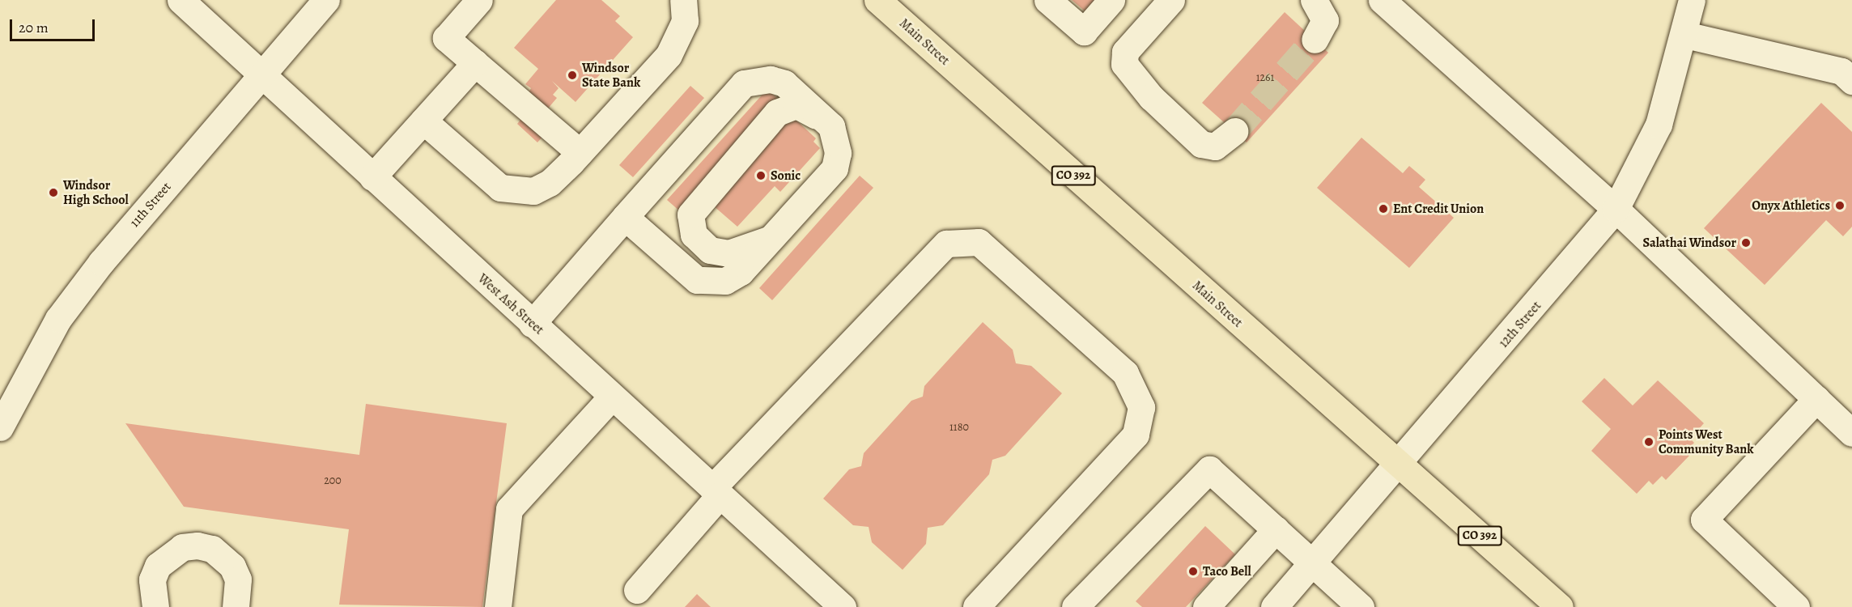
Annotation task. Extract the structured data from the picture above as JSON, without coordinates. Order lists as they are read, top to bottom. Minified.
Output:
{"streets":{"main road":["Main Street","CO 392"],"street":["11th Street","West Ash Street","12th Street"]},"crossings":[["Main Street","12th Street"],["11th Street","West Ash Street"]],"places":["Windsor State Bank","Sonic","Windsor High School","Onyx Athletics","Ent Credit Union","Salathai Windsor","Points West Community Bank","Taco Bell"],"house_numbers":["1261","1180","200"],"scale_bar":"20 m"}
